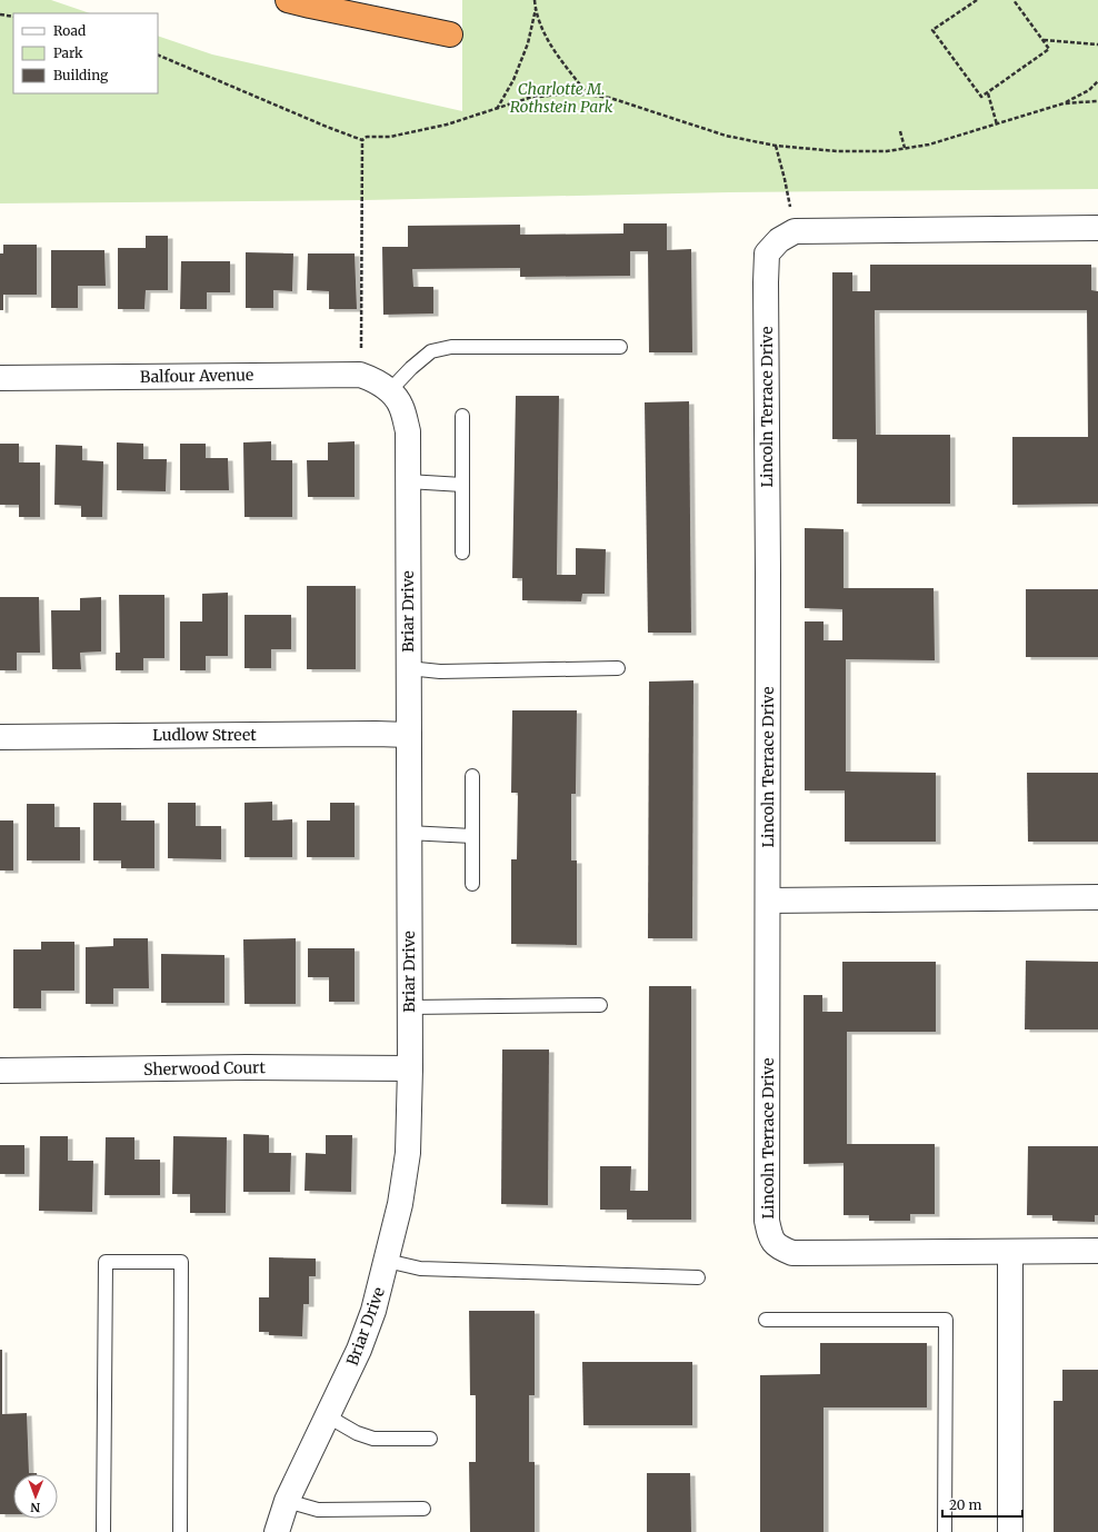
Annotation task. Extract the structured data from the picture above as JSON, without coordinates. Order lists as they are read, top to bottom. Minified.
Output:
{"streets":{"street":["Balfour Avenue","Lincoln Terrace Drive","Briar Drive","Ludlow Street","Sherwood Court"]},"crossings":[["Balfour Avenue","Briar Drive"],["Briar Drive","Ludlow Street"],["Briar Drive","Sherwood Court"]],"parks":["Charlotte M. Rothstein Park"],"legend":["Road","Park","Building"],"scale_bar":"20 m","north":"bottom"}
